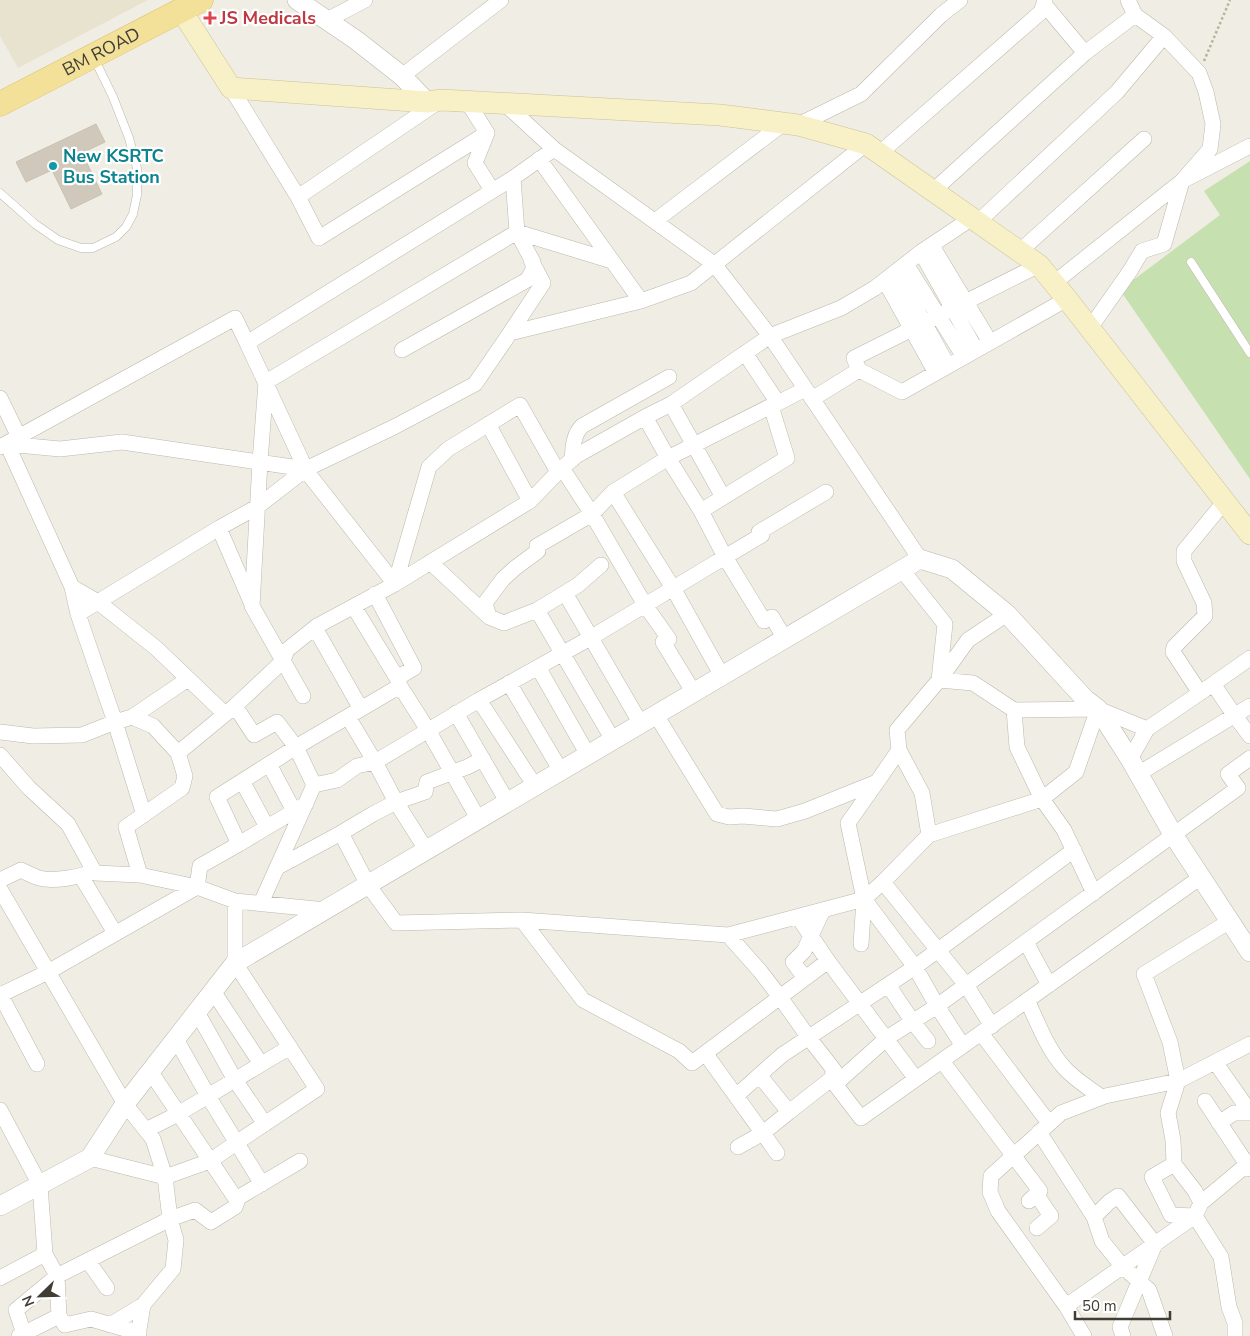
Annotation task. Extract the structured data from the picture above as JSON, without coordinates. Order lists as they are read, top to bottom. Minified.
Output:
{"streets":{"main road":["BM ROAD"]},"places":{"health":["JS Medicals"],"other":["New KSRTC Bus Station"]},"scale_bar":"50 m","north":"bottom left"}
